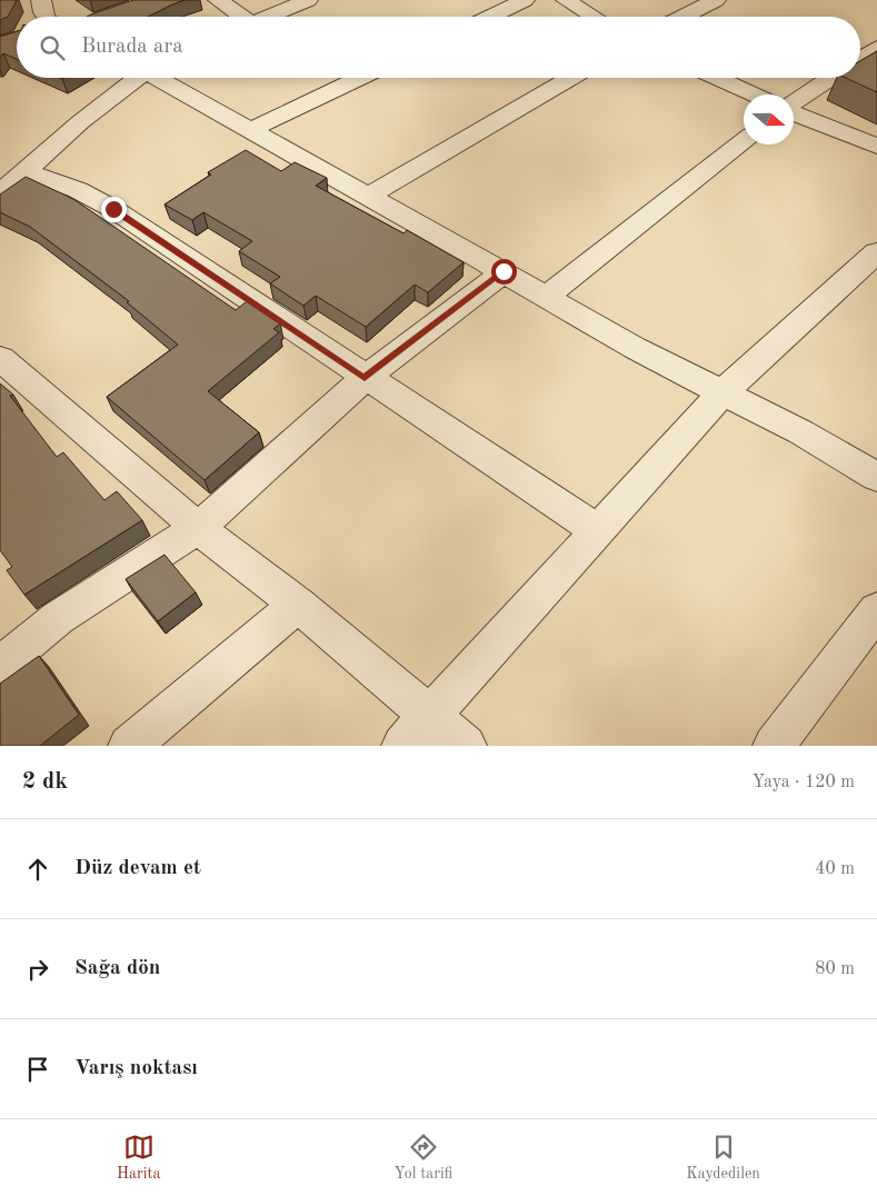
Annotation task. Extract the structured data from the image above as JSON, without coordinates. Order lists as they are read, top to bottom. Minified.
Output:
{"north":"right","page":{"search":"Burada ara","heading":["2 dk","Yaya · 120 m"],"list":[["Düz devam et","40 m"],["Sağa dön","80 m"],"Varış noktası"],"nav":["Harita","Yol tarifi","Kaydedilen"]}}
